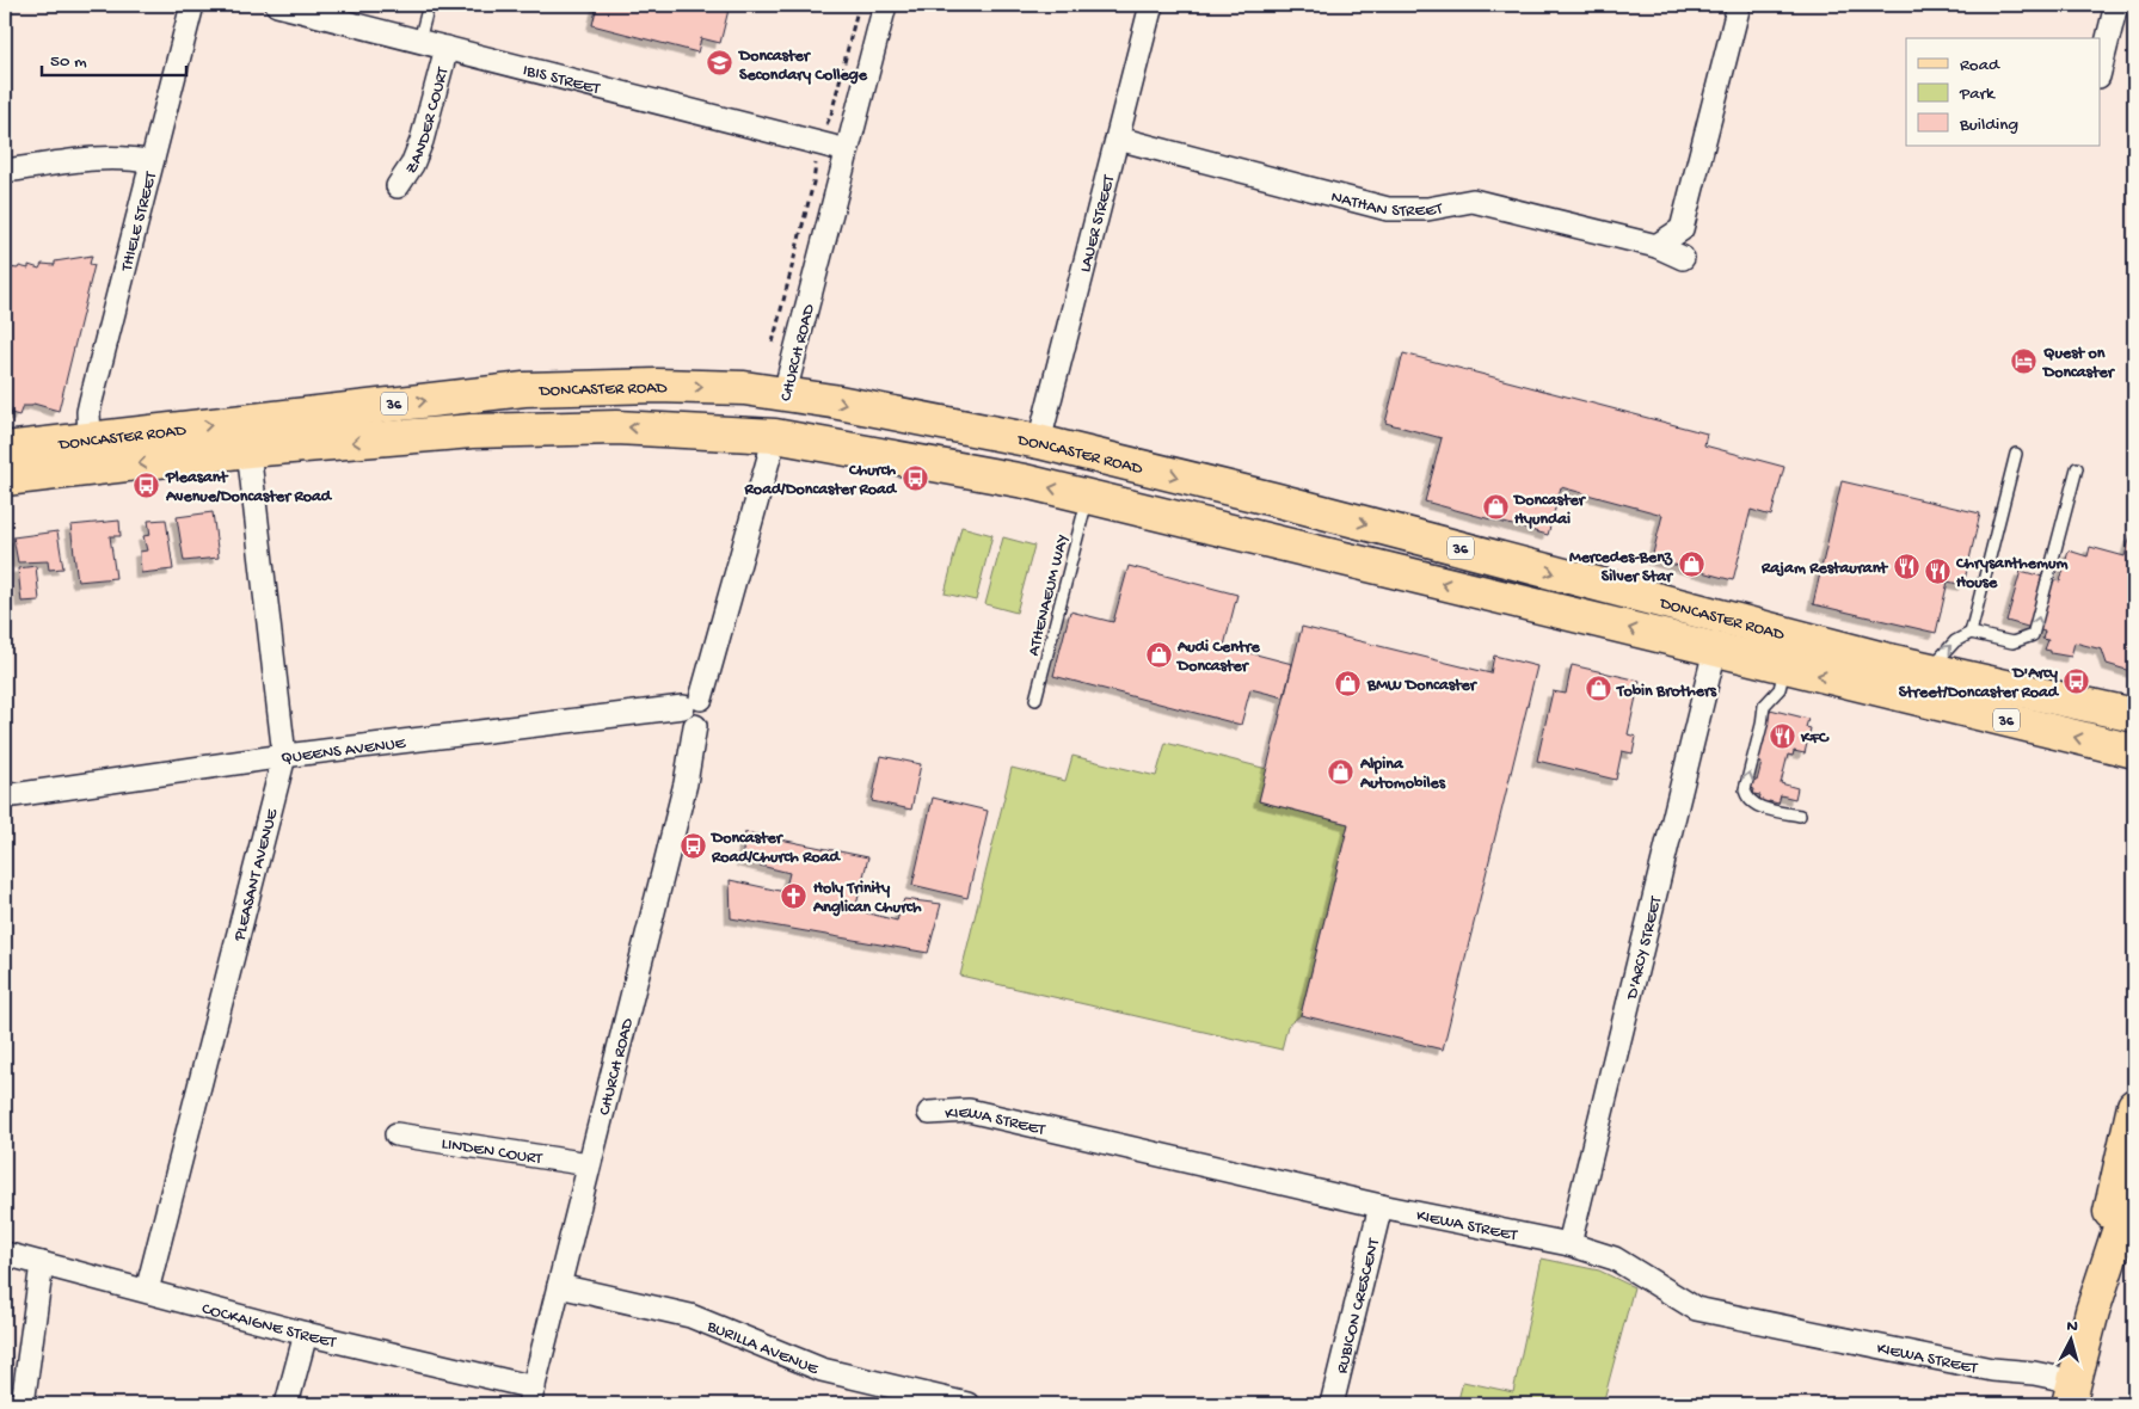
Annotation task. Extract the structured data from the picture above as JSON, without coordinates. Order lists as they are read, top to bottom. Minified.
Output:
{"streets":{"main road":["CHURCH ROAD","DONCASTER ROAD","36"],"street":["IBIS STREET","ZANDER COURT","NATHAN STREET","THIELE STREET","LAUER STREET","QUEENS AVENUE","PLEASANT AVENUE","D'ARCY STREET","KIEWA STREET","LINDEN COURT","RUBICON CRESCENT","COCKAIGNE STREET","BURILLA AVENUE"],"lane":["ATHENAEUM WAY"]},"crossings":[["IBIS STREET","ZANDER COURT"],["IBIS STREET","CHURCH ROAD"],["NATHAN STREET","LAUER STREET"],["THIELE STREET","DONCASTER ROAD"],["LAUER STREET","DONCASTER ROAD"],["CHURCH ROAD","DONCASTER ROAD"],["CHURCH ROAD","QUEENS AVENUE"],["CHURCH ROAD","LINDEN COURT"],["CHURCH ROAD","COCKAIGNE STREET"],["CHURCH ROAD","BURILLA AVENUE"],["DONCASTER ROAD","ATHENAEUM WAY"],["DONCASTER ROAD","PLEASANT AVENUE"],["DONCASTER ROAD","D'ARCY STREET"],["QUEENS AVENUE","PLEASANT AVENUE"],["PLEASANT AVENUE","COCKAIGNE STREET"],["D'ARCY STREET","KIEWA STREET"],["KIEWA STREET","RUBICON CRESCENT"]],"places":{"school or university":["Doncaster Secondary College"],"hotel":["Quest on Doncaster"],"bus stop":["Church Road/Doncaster Road","Pleasant Avenue/Doncaster Road","D'Arcy Street/Doncaster Road","Doncaster Road/Church Road"],"shop":["Doncaster Hyundai","Mercedes-Benz Silver Star","Audi Centre Doncaster","BMW Doncaster","Tobin Brothers","Alpina Automobiles"],"restaurant":["Rajam Restaurant","Chrysanthemum House","KFC"],"church":["Holy Trinity Anglican Church"]},"legend":["Road","Park","Building"],"scale_bar":"50 m","north":"top"}
